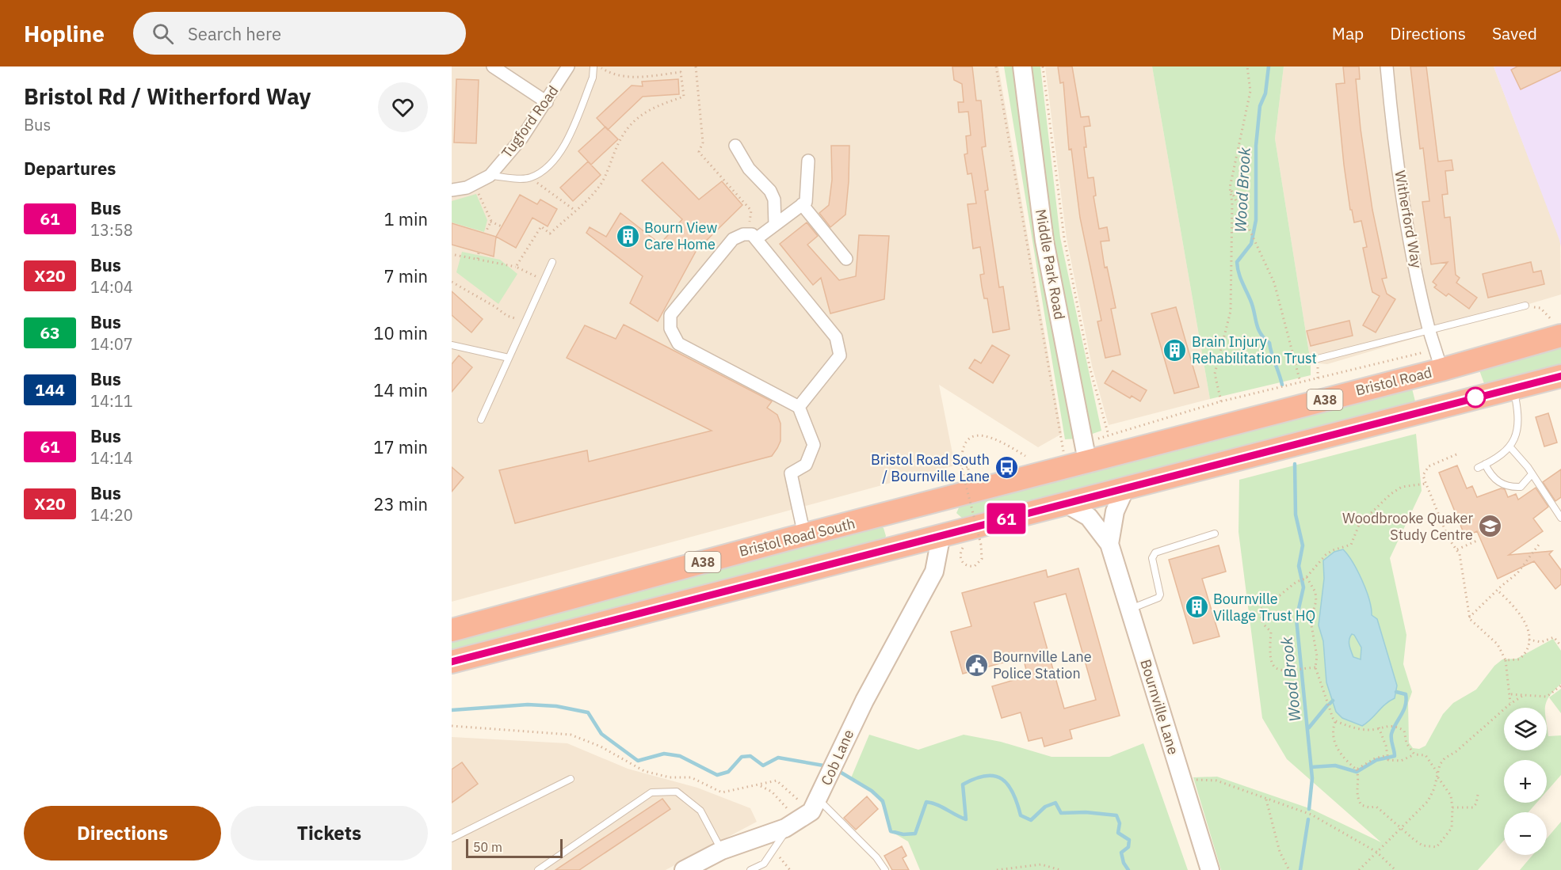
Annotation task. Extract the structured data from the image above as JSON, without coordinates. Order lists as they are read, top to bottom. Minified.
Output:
{"streets":{"highway":["Bristol Road","A38","Bristol Road South"],"street":["Tugford Road","Witherford Way","Middle Park Road","Bournville Lane","Cob Lane"]},"crossings":[["Witherford Way","Bristol Road"],["Middle Park Road","Bristol Road"],["Middle Park Road","Bristol Road South"],["Bristol Road","Bristol Road South"],["A38","Bournville Lane"],["A38","Cob Lane"]],"water":["Wood Brook"],"places":{"building":["Bourn View Care Home","Brain Injury Rehabilitation Trust","Bournville Village Trust HQ"],"bus stop":["Bristol Road South / Bournville Lane"],"school or university":["Woodbrooke Quaker Study Centre"],"public building":["Bournville Lane Police Station"]},"lines":["bus line 61"],"scale_bar":"50 m","page":{"header":"Hopline","search":"Search here","nav":["Map","Directions","Saved"],"heading":[["Bristol Rd / Witherford Way","Bus"],"Departures"],"on_map":"61","list":[{"mark":"61","name":"Bus","note":"13:58","value":"1 min"},{"mark":"X20","name":"Bus","note":"14:04","value":"7 min"},{"mark":"63","name":"Bus","note":"14:07","value":"10 min"},{"mark":"144","name":"Bus","note":"14:11","value":"14 min"},{"mark":"61","name":"Bus","note":"14:14","value":"17 min"},{"mark":"X20","name":"Bus","note":"14:20","value":"23 min"}],"map_buttons":["+","−"],"buttons":["Directions","Tickets"],"scale":"50 m"}}
